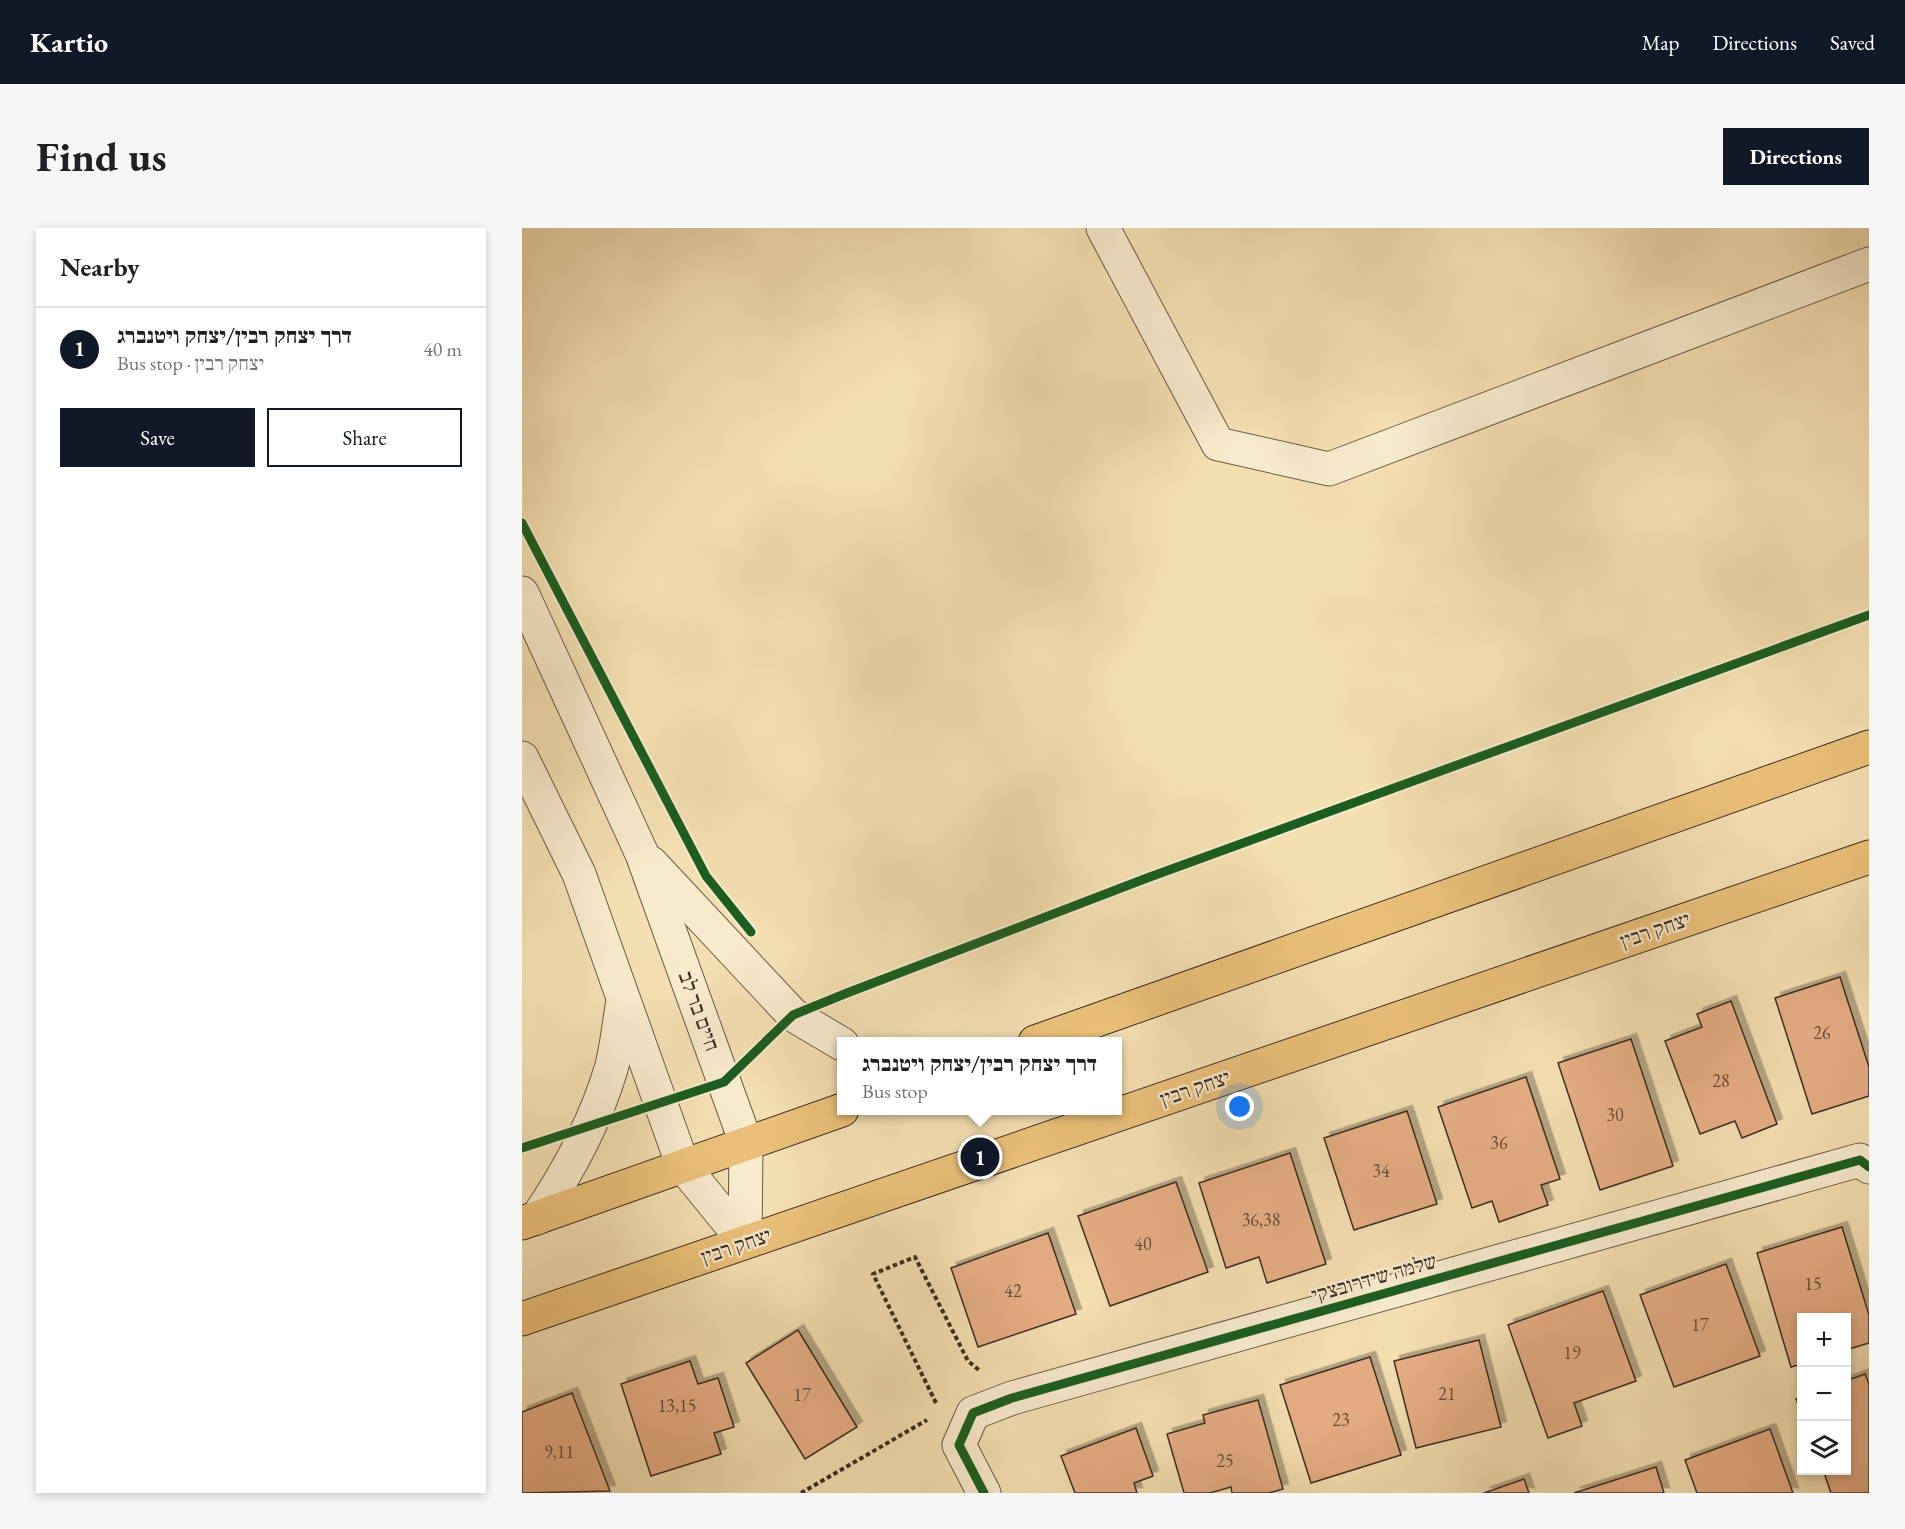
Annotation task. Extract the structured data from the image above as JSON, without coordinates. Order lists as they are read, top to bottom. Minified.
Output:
{"streets":{"main road":["יצחק רבין"],"street":["חיים בר לב","שלמה שידרובצקי"]},"crossings":[["יצחק רבין","חיים בר לב"]],"house_numbers":["26","28","30","36","34","36,38","40","15","42","17","19","21","17","13,15","23","9,11","25"],"page":{"header":"Kartio","nav":["Map","Directions","Saved"],"buttons":["Directions",["Save","Share"]],"title":"Find us","heading":"Nearby","list":[{"mark":"1","name":"דרך יצחק רבין/יצחק ויטנברג","note":"Bus stop · יצחק רבין","value":"40 m"}],"popup":["דרך יצחק רבין/יצחק ויטנברג","Bus stop"],"pins":"1","map_buttons":["+","−"]}}
